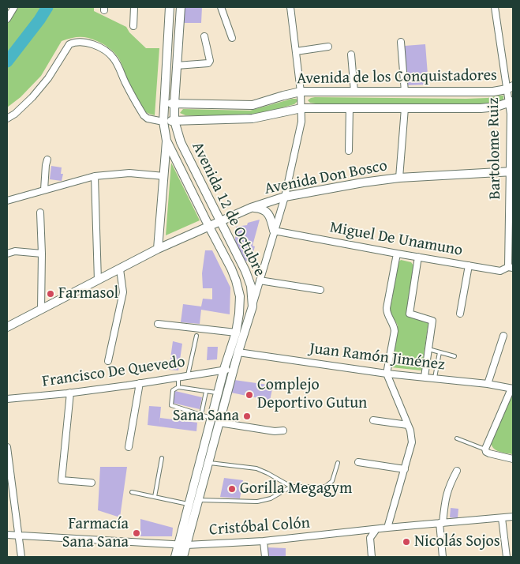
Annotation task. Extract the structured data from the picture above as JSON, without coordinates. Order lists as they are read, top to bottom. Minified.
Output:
{"streets":{"main road":["Avenida de los Conquistadores","Avenida Don Bosco","Avenida 12 de Octubre"],"street":["Bartolome Ruiz","Miguel De Unamuno","Juan Ramón Jiménez","Francisco De Quevedo","Cristóbal Colón"]},"crossings":[["Avenida de los Conquistadores","Bartolome Ruiz"],["Avenida de los Conquistadores","Avenida 12 de Octubre"],["Bartolome Ruiz","Avenida Don Bosco"],["Bartolome Ruiz","Miguel De Unamuno"],["Avenida Don Bosco","Avenida 12 de Octubre"],["Avenida 12 de Octubre","Juan Ramón Jiménez"],["Avenida 12 de Octubre","Francisco De Quevedo"],["Avenida 12 de Octubre","Cristóbal Colón"]],"places":["Farmasol","Complejo Deportivo Gutun","Sana Sana","Gorilla Megagym","Farmacía Sana Sana","Nicolás Sojos"]}
